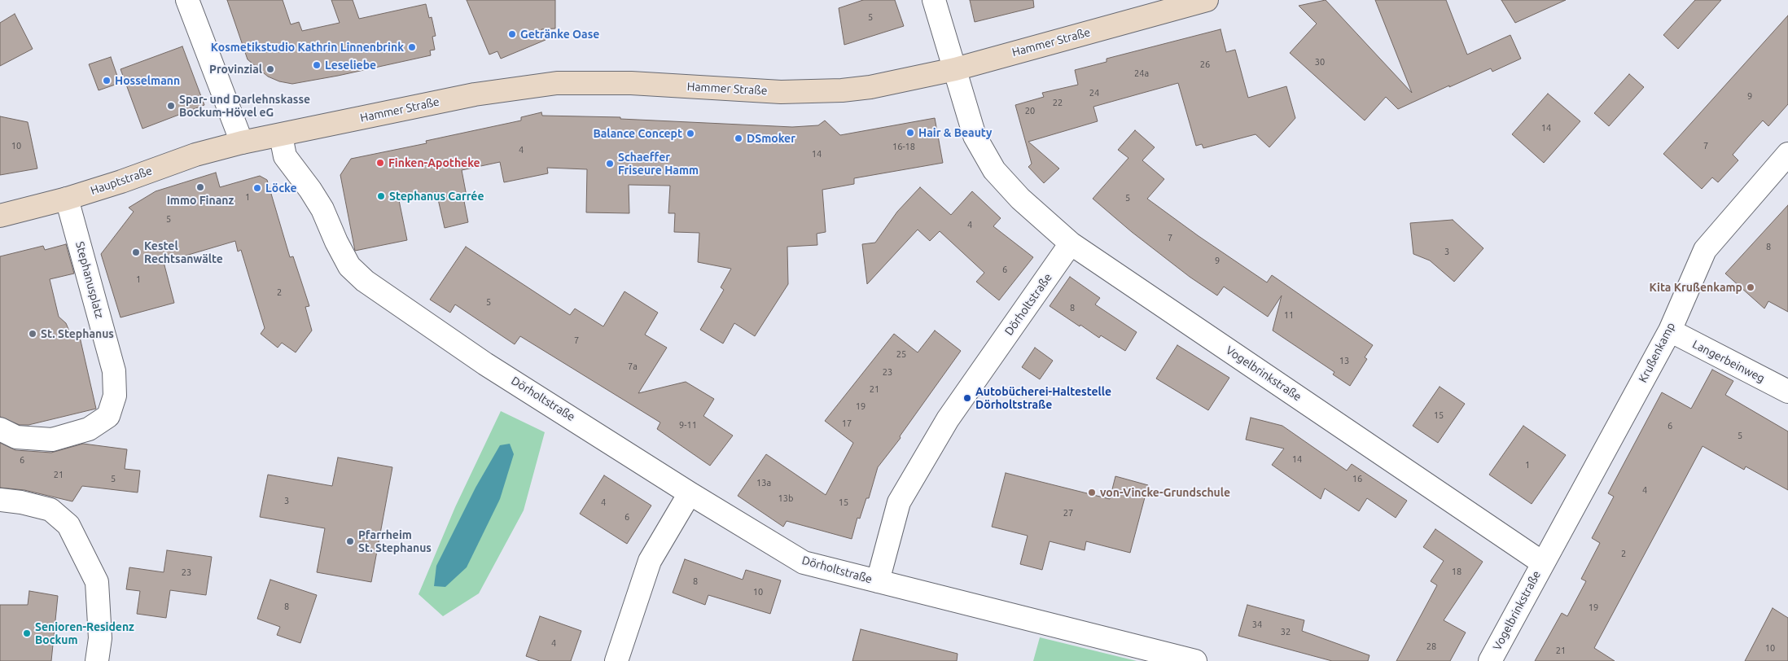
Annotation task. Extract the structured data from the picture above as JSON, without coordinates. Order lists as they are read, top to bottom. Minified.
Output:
{"streets":{"main road":["Hammer Straße","Hauptstraße"],"street":["Stephanusplatz","Dörholtstraße","Krußenkamp","Langerbeinweg","Vogelbrinkstraße"]},"crossings":[["Hammer Straße","Hauptstraße"],["Hammer Straße","Dörholtstraße"],["Hammer Straße","Vogelbrinkstraße"],["Hauptstraße","Stephanusplatz"],["Dörholtstraße","Vogelbrinkstraße"],["Krußenkamp","Langerbeinweg"],["Krußenkamp","Vogelbrinkstraße"]],"places":["Getränke Oase","Kosmetikstudio Kathrin Linnenbrink","Leseliebe","Provinzial","Hosselmann","Spar- und Darlehnskasse Bockum-Hövel eG","Hair & Beauty","Balance Concept","DSmoker","Finken-Apotheke","Schaeffer Friseure Hamm","Immo Finanz","Löcke","Stephanus Carrée","Kestel Rechtsanwälte","Kita Krußenkamp","St. Stephanus","Autobücherei-Haltestelle Dörholtstraße","von-Vincke-Grundschule","Pfarrheim St. Stephanus","Senioren-Residenz Bockum"],"house_numbers":["5","30","26","24a","24","9","22","20","14","10","7","16-18","4","14","1","5","5","4","7","8","3","9","6","1","2","5","8","11","7","25","13","7a","23","21","19","15","17","9-11","6","5","14","6","1","21","5","16","13a","4","13b","3","4","15","27","6","2","18","23","8","10","8","19","34","32","4","28","10","21"]}
